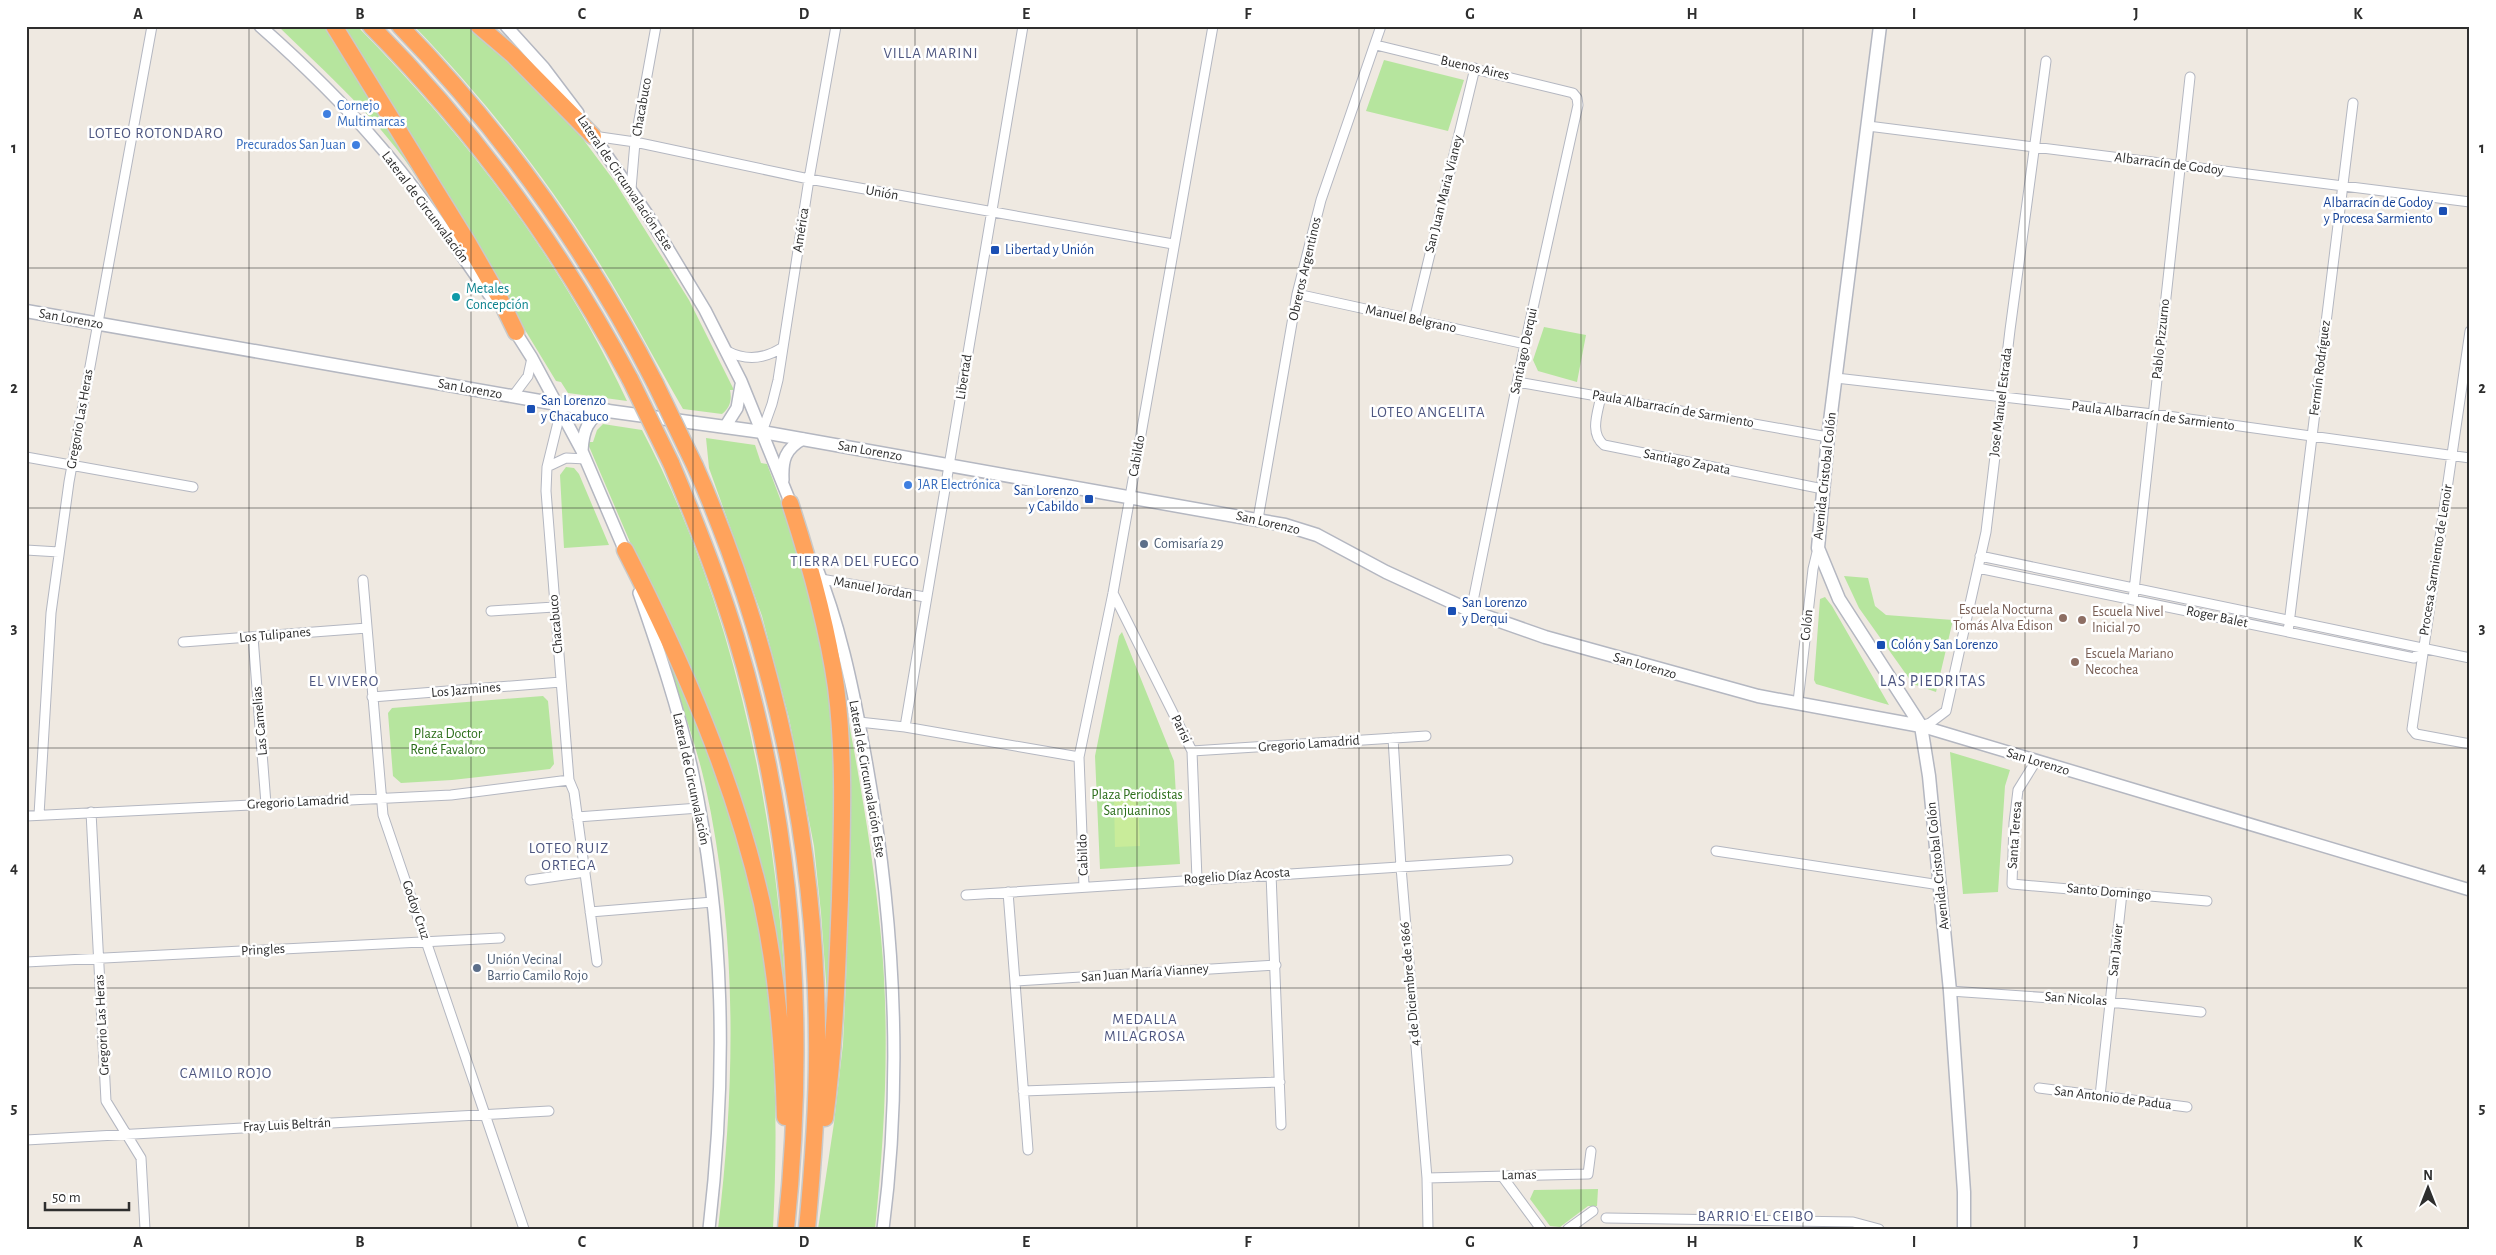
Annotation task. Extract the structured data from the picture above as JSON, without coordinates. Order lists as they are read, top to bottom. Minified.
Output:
{"streets":{"main road":["San Lorenzo","Avenida Cristobal Colón"],"street":["Buenos Aires","Chacabuco","Albarracín de Godoy","Lateral de Circunvalación Este","Unión","San Juan Maria Vianey","Lateral de Circunvalación","América","Obreros Argentinos","Manuel Belgrano","Pablo Pizzurno","Santiago Derqui","Fermín Rodríguez","Libertad","Jose Manuel Estrada","Paula Albarracín de Sarmiento","Gregorio Las Heras","Cabildo","Santiago Zapata","Procesa Sarmiento de Lenoir","Manuel Jordan","Roger Balet","Colón","Los Tulipanes","Los Jazmines","Las Camelias","Parisi","Gregorio Lamadrid","Santa Teresa","Rogelio Díaz Acosta","Santo Domingo","Godoy Cruz","Pringles","San Javier","San Juan María Vianney","4 de Diciembre de 1866","San Nicolas","San Antonio de Padua","Fray Luis Beltrán","Lamas"]},"crossings":[["Buenos Aires","San Juan Maria Vianey"],["Buenos Aires","Obreros Argentinos"],["Buenos Aires","Santiago Derqui"],["Chacabuco","Lateral de Circunvalación Este"],["Chacabuco","Unión"],["Chacabuco","Lateral de Circunvalación"],["Chacabuco","San Lorenzo"],["Chacabuco","Los Jazmines"],["Chacabuco","Gregorio Lamadrid"],["Albarracín de Godoy","Pablo Pizzurno"],["Albarracín de Godoy","Fermín Rodríguez"],["Albarracín de Godoy","Jose Manuel Estrada"],["Albarracín de Godoy","Avenida Cristobal Colón"],["Lateral de Circunvalación Este","Unión"],["Lateral de Circunvalación Este","América"],["Lateral de Circunvalación Este","San Lorenzo"],["Lateral de Circunvalación Este","Manuel Jordan"],["Unión","América"],["Unión","Libertad"],["Unión","Cabildo"],["San Juan Maria Vianey","Manuel Belgrano"],["Lateral de Circunvalación","San Lorenzo"],["América","San Lorenzo"],["Obreros Argentinos","San Lorenzo"],["Obreros Argentinos","Manuel Belgrano"],["San Lorenzo","Santiago Derqui"],["San Lorenzo","Libertad"],["San Lorenzo","Jose Manuel Estrada"],["San Lorenzo","Gregorio Las Heras"],["San Lorenzo","Cabildo"],["San Lorenzo","Avenida Cristobal Colón"],["San Lorenzo","Colón"],["San Lorenzo","Santa Teresa"],["Manuel Belgrano","Santiago Derqui"],["Pablo Pizzurno","Paula Albarracín de Sarmiento"],["Pablo Pizzurno","Roger Balet"],["Santiago Derqui","Paula Albarracín de Sarmiento"],["Fermín Rodríguez","Paula Albarracín de Sarmiento"],["Fermín Rodríguez","Roger Balet"],["Libertad","Manuel Jordan"],["Jose Manuel Estrada","Paula Albarracín de Sarmiento"],["Jose Manuel Estrada","Avenida Cristobal Colón"],["Jose Manuel Estrada","Roger Balet"],["Paula Albarracín de Sarmiento","Santiago Zapata"],["Paula Albarracín de Sarmiento","Avenida Cristobal Colón"],["Paula Albarracín de Sarmiento","Procesa Sarmiento de Lenoir"],["Gregorio Las Heras","Gregorio Lamadrid"],["Gregorio Las Heras","Pringles"],["Gregorio Las Heras","Fray Luis Beltrán"],["Cabildo","Parisi"],["Cabildo","Rogelio Díaz Acosta"],["Santiago Zapata","Avenida Cristobal Colón"],["Avenida Cristobal Colón","Colón"],["Avenida Cristobal Colón","San Nicolas"],["Procesa Sarmiento de Lenoir","Roger Balet"],["Los Tulipanes","Las Camelias"],["Los Tulipanes","Godoy Cruz"],["Los Jazmines","Godoy Cruz"],["Las Camelias","Gregorio Lamadrid"],["Parisi","Gregorio Lamadrid"],["Parisi","Rogelio Díaz Acosta"],["Gregorio Lamadrid","Godoy Cruz"],["Gregorio Lamadrid","4 de Diciembre de 1866"],["Santa Teresa","Santo Domingo"],["Rogelio Díaz Acosta","4 de Diciembre de 1866"],["Santo Domingo","San Javier"],["Godoy Cruz","Pringles"],["Godoy Cruz","Fray Luis Beltrán"],["San Javier","San Nicolas"],["San Javier","San Antonio de Padua"],["4 de Diciembre de 1866","Lamas"]],"districts":["VILLA MARINI","LOTEO ROTONDARO","LOTEO ANGELITA","TIERRA DEL FUEGO","EL VIVERO","LAS PIEDRITAS","LOTEO RUIZ ORTEGA","MEDALLA MILAGROSA","CAMILO ROJO","BARRIO EL CEIBO"],"parks":["Plaza Doctor René Favaloro","Plaza Periodistas Sanjuaninos"],"places":{"other":["Cornejo Multimarcas","Precurados San Juan","Metales Concepción","JAR Electrónica","Comisaría 29","Escuela Nocturna Tomás Alva Edison","Escuela Nivel Inicial 70","Escuela Mariano Necochea","Unión Vecinal Barrio Camilo Rojo"],"transit":["Albarracín de Godoy y Procesa Sarmiento","Libertad y Unión","San Lorenzo y Chacabuco","San Lorenzo y Cabildo","San Lorenzo y Derqui","Colón y San Lorenzo"]},"scale_bar":"50 m","north":"top","grid":{"columns":["A","B","C","D","E","F","G","H","I","J","K"],"rows":["1","2","3","4","5"]}}
